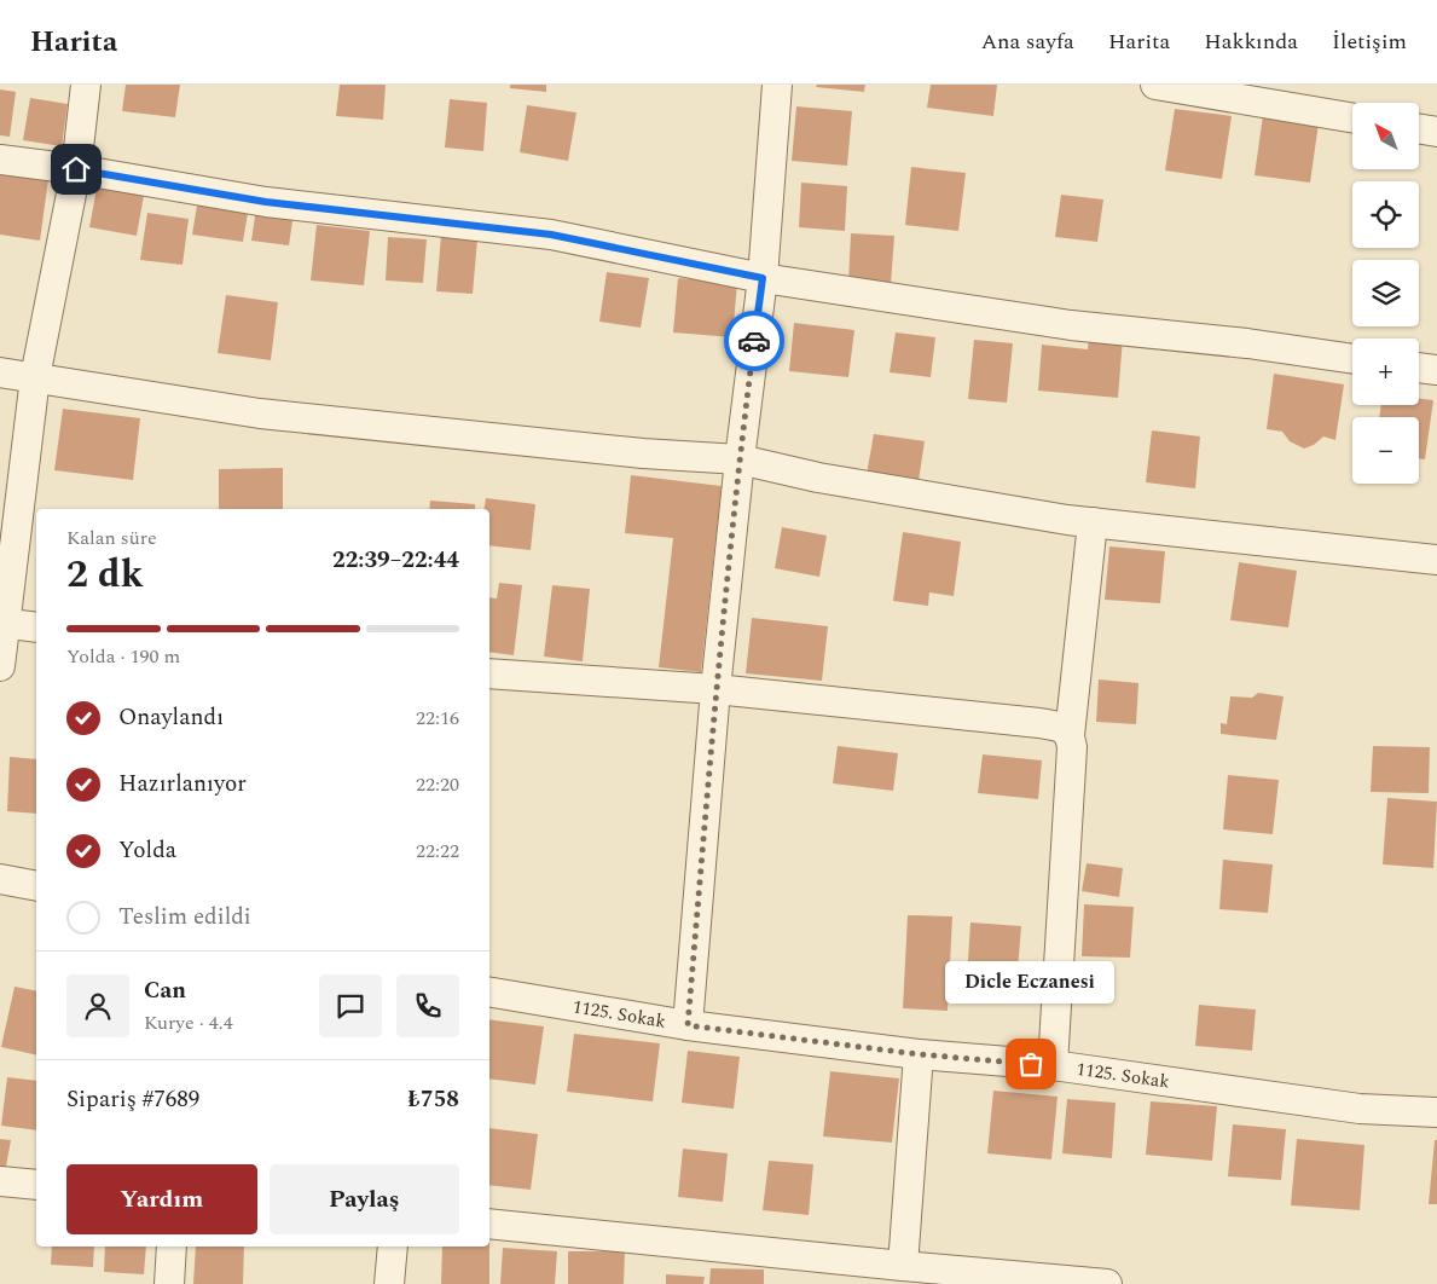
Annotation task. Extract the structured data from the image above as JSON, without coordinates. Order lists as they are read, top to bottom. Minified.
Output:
{"streets":{"street":["1125. Sokak"]},"places":["Dicle Eczanesi"],"north":"top left","page":{"header":"Harita","nav":["Ana sayfa","Harita","Hakkında","İletişim"],"map_buttons":["+","−"],"heading":["2 dk","Kalan süre","22:39–22:44"],"panel":["Can","Kurye · 4.4","Sipariş #7689","₺758"],"bar":"Yolda · 190 m","list":[["Onaylandı","22:16"],["Hazırlanıyor","22:20"],["Yolda","22:22"],"Teslim edildi"],"bubble":"Dicle Eczanesi","buttons":["Yardım","Paylaş"]}}
